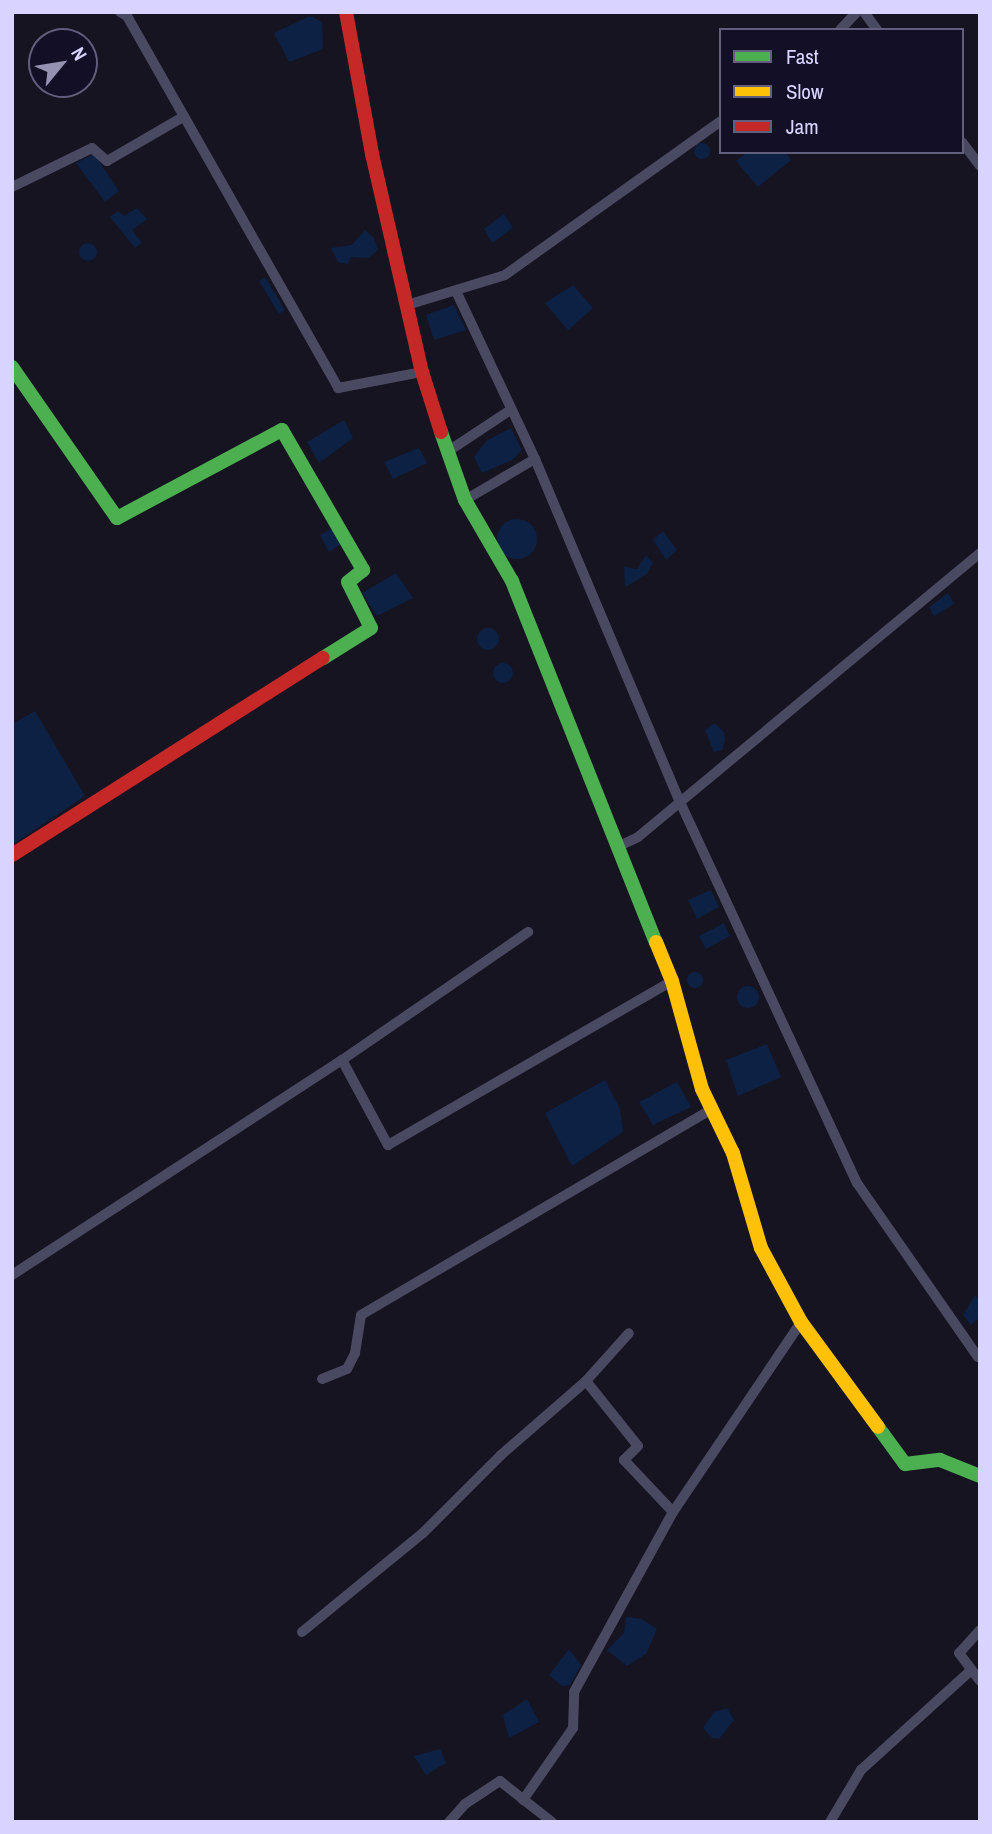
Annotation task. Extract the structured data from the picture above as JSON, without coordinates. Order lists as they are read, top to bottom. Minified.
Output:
{"legend":["Fast","Slow","Jam"],"north":"top right"}
